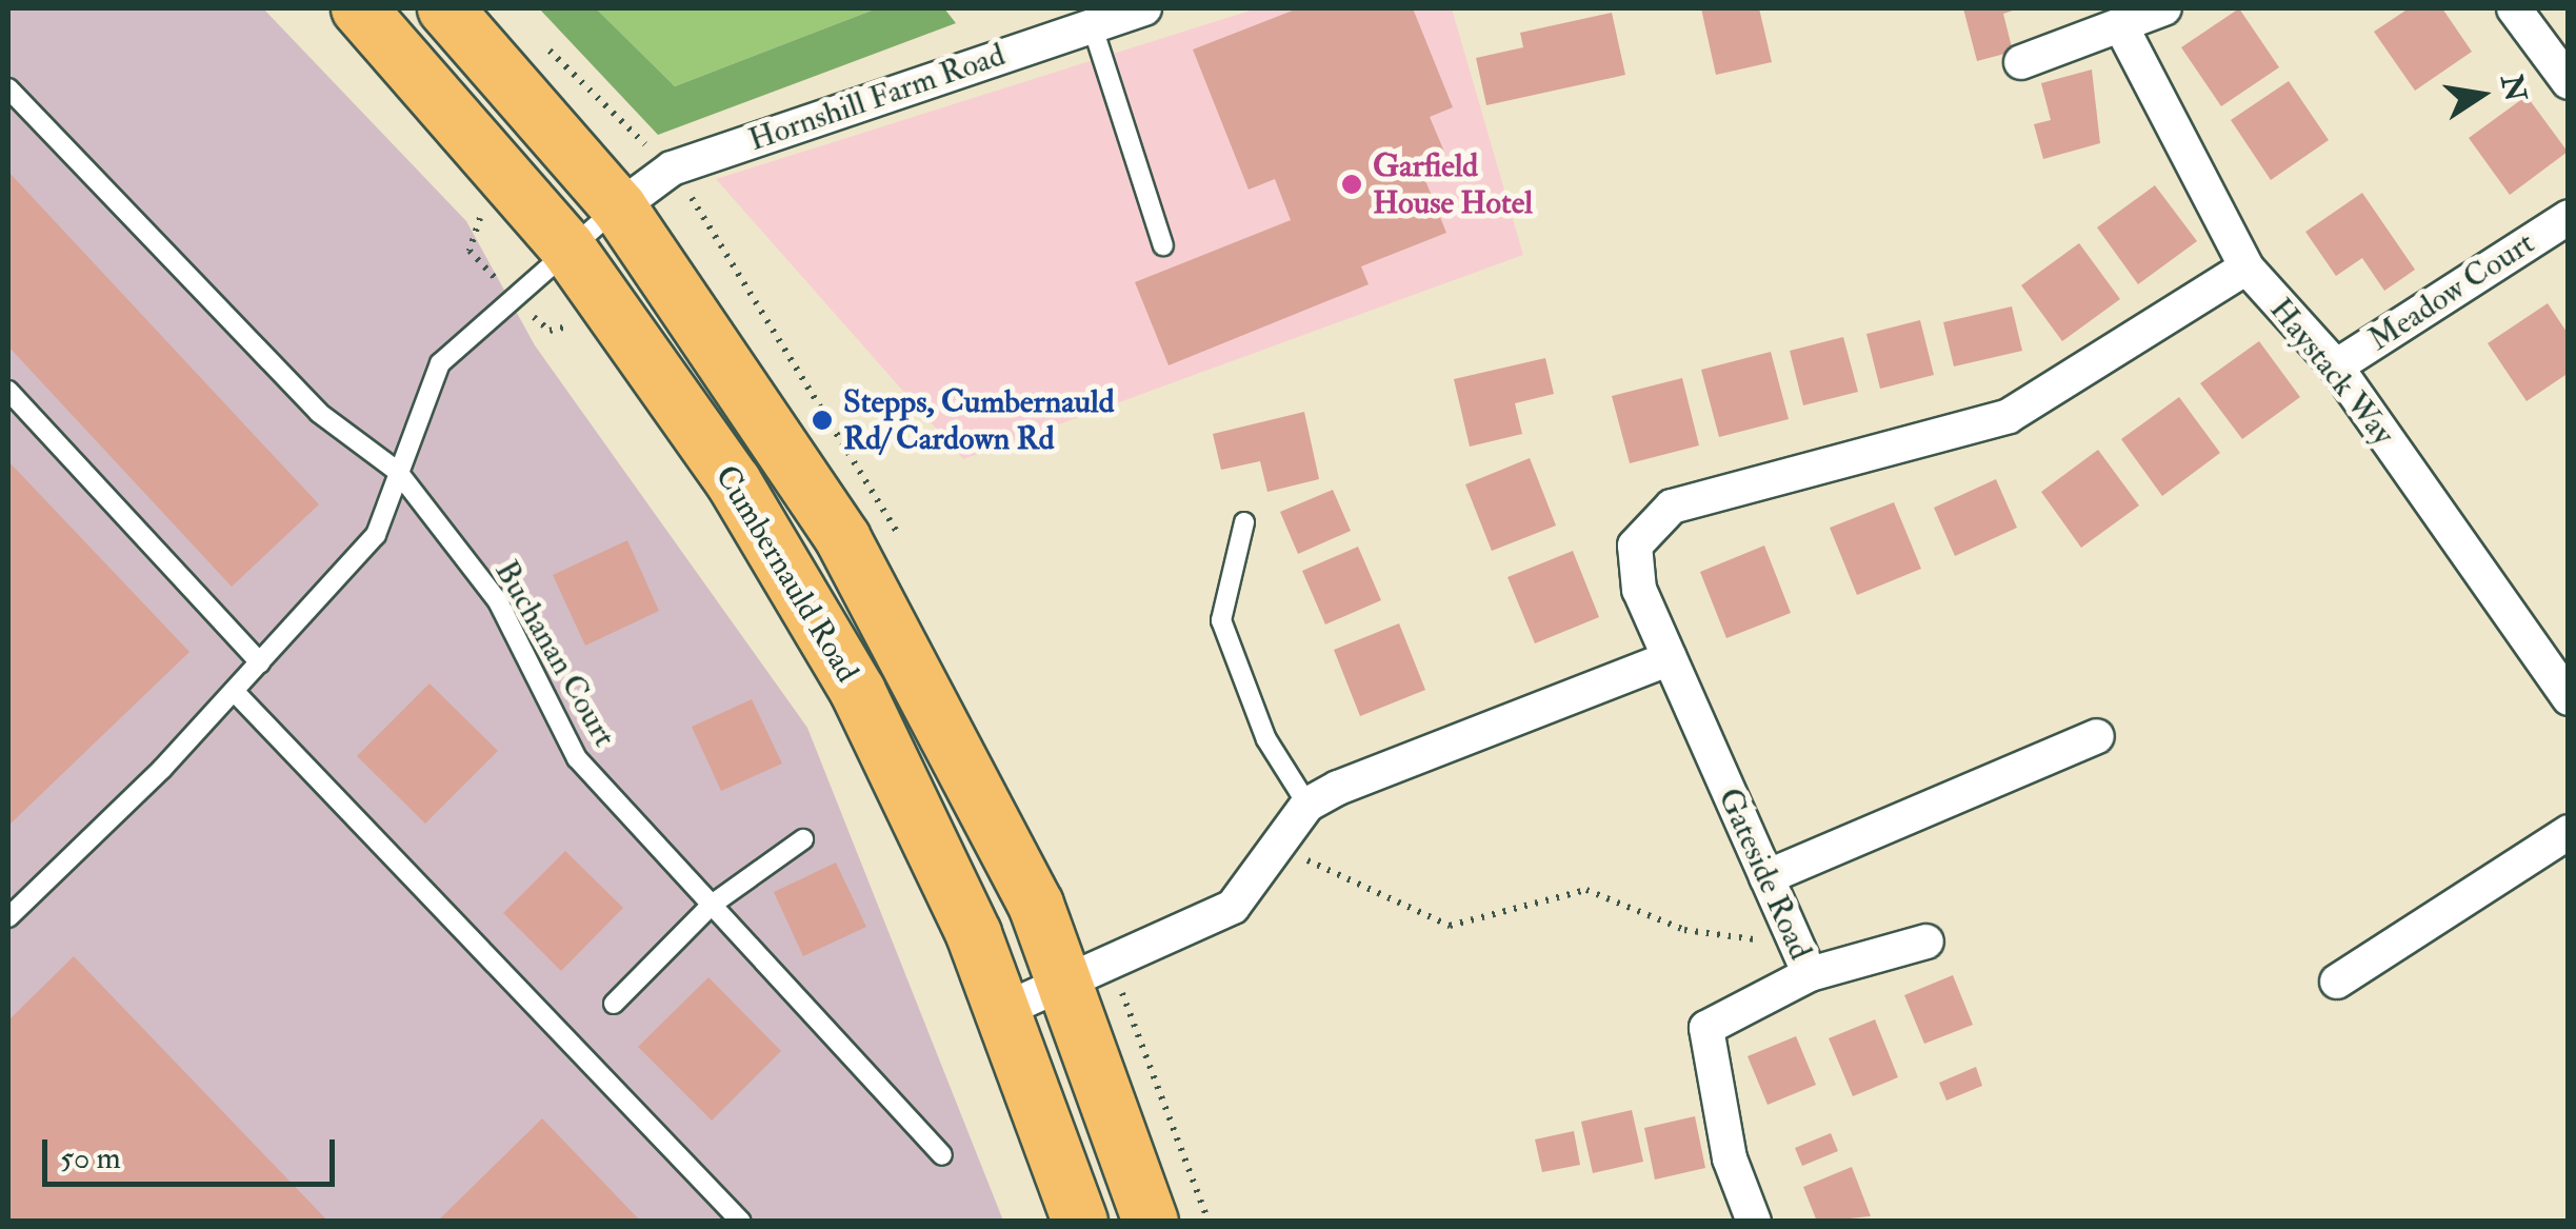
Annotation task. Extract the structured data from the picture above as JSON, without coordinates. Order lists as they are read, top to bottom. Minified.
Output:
{"streets":{"main road":["Cumbernauld Road"],"street":["Hornshill Farm Road","Meadow Court","Haystack Way","Gateside Road"],"lane":["Buchanan Court"]},"crossings":[["Hornshill Farm Road","Cumbernauld Road"],["Meadow Court","Haystack Way"],["Haystack Way","Gateside Road"]],"places":["Garfield House Hotel","Stepps, Cumbernauld Rd/ Cardown Rd"],"scale_bar":"50 m","north":"right"}
